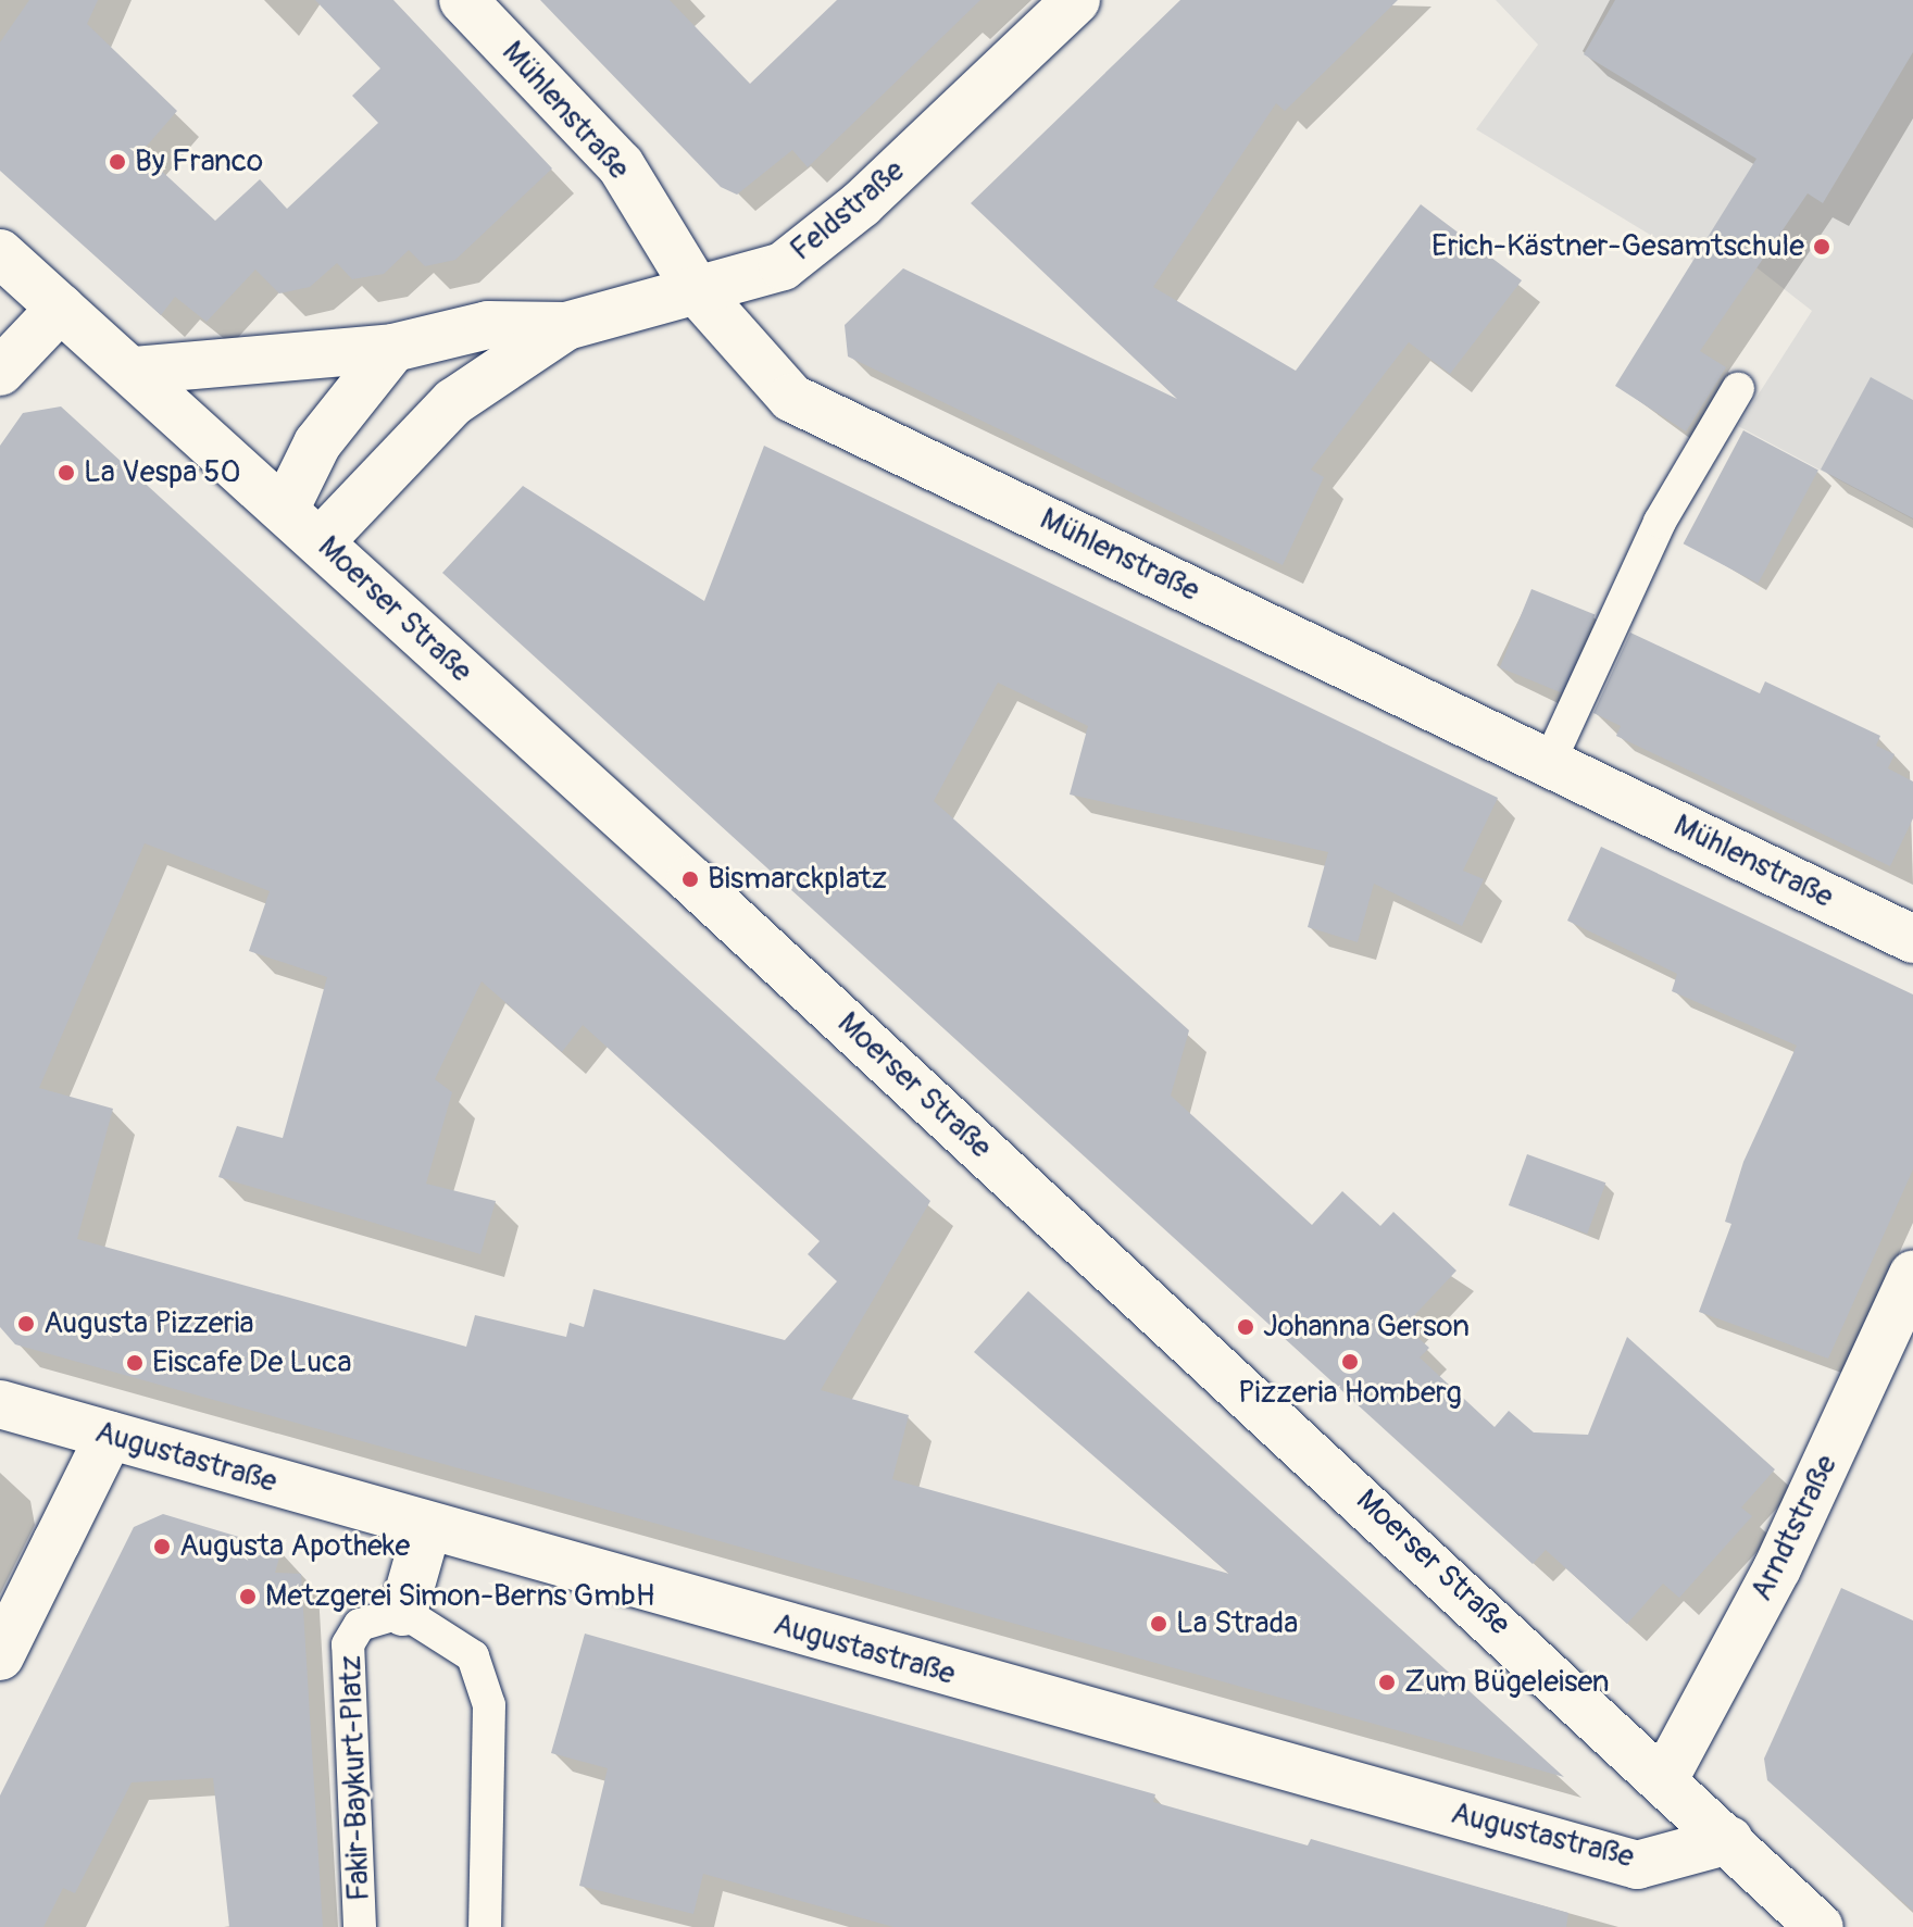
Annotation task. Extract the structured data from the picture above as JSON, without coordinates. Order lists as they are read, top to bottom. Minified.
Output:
{"streets":{"street":["Mühlenstraße","Feldstraße","Moerser Straße","Augustastraße","Arndtstraße"],"lane":["Fakir-Baykurt-Platz"]},"crossings":[["Mühlenstraße","Feldstraße"],["Feldstraße","Moerser Straße"],["Moerser Straße","Augustastraße"],["Moerser Straße","Arndtstraße"]],"places":["By Franco","Erich-Kästner-Gesamtschule","La Vespa 50","Bismarckplatz","Augusta Pizzeria","Johanna Gerson","Pizzeria Homberg","Eiscafe De Luca","Augusta Apotheke","Metzgerei Simon-Berns GmbH","La Strada","Zum Bügeleisen"]}
